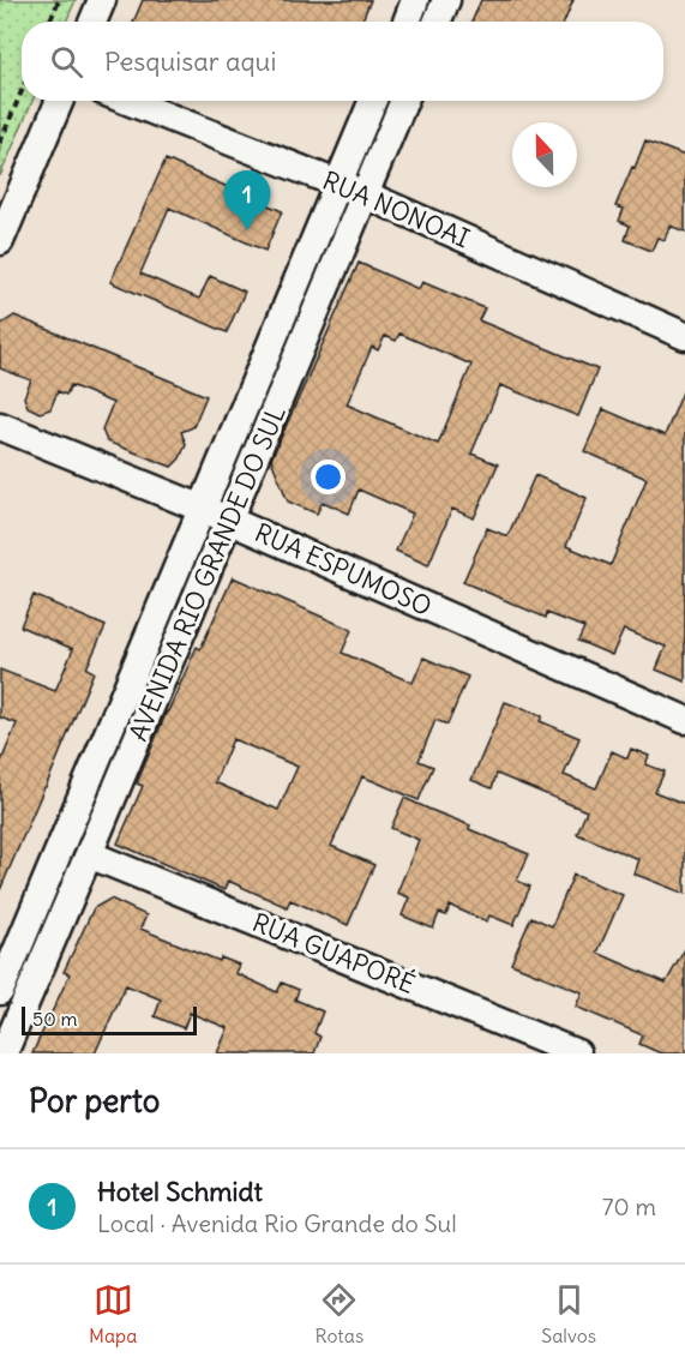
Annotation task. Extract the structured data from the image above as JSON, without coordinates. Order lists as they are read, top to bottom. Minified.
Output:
{"streets":{"street":["RUA NONOAI","RUA ESPUMOSO","AVENIDA RIO GRANDE DO SUL","RUA GUAPORÉ"]},"crossings":[["RUA NONOAI","AVENIDA RIO GRANDE DO SUL"],["RUA ESPUMOSO","AVENIDA RIO GRANDE DO SUL"],["AVENIDA RIO GRANDE DO SUL","RUA GUAPORÉ"]],"scale_bar":"50 m","north":"top","page":{"search":"Pesquisar aqui","pins":"1","scale":"50 m","heading":"Por perto","list":[{"mark":"1","name":"Hotel Schmidt","note":"Local · Avenida Rio Grande do Sul","value":"70 m"}],"nav":["Mapa","Rotas","Salvos"]}}
